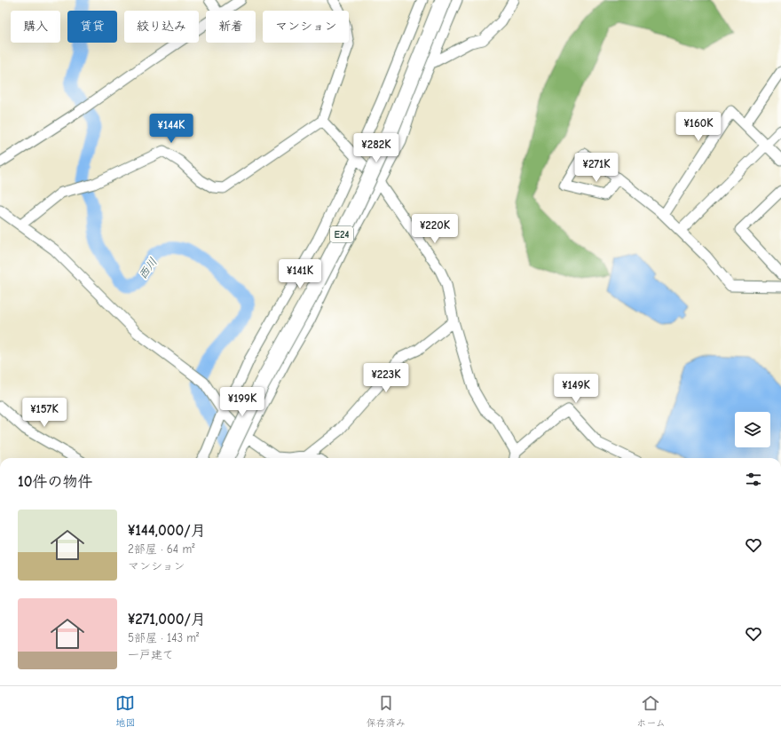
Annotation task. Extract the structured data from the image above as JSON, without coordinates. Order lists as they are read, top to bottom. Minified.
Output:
{"streets":{"highway":["E24"]},"water":["西川"],"page":{"chip":["購入","賃貸","絞り込み","新着","マンション"],"price":["¥160K","¥144K","¥282K","¥271K","¥220K","¥141K","¥223K","¥149K","¥199K","¥157K"],"heading":"10件の物件","list":[{"name":"¥144,000/月","note":"2部屋 · 64 m² · マンション"},{"name":"¥271,000/月","note":"5部屋 · 143 m² · 一戸建て"}],"tabs":["地図","保存済み","ホーム"]}}
